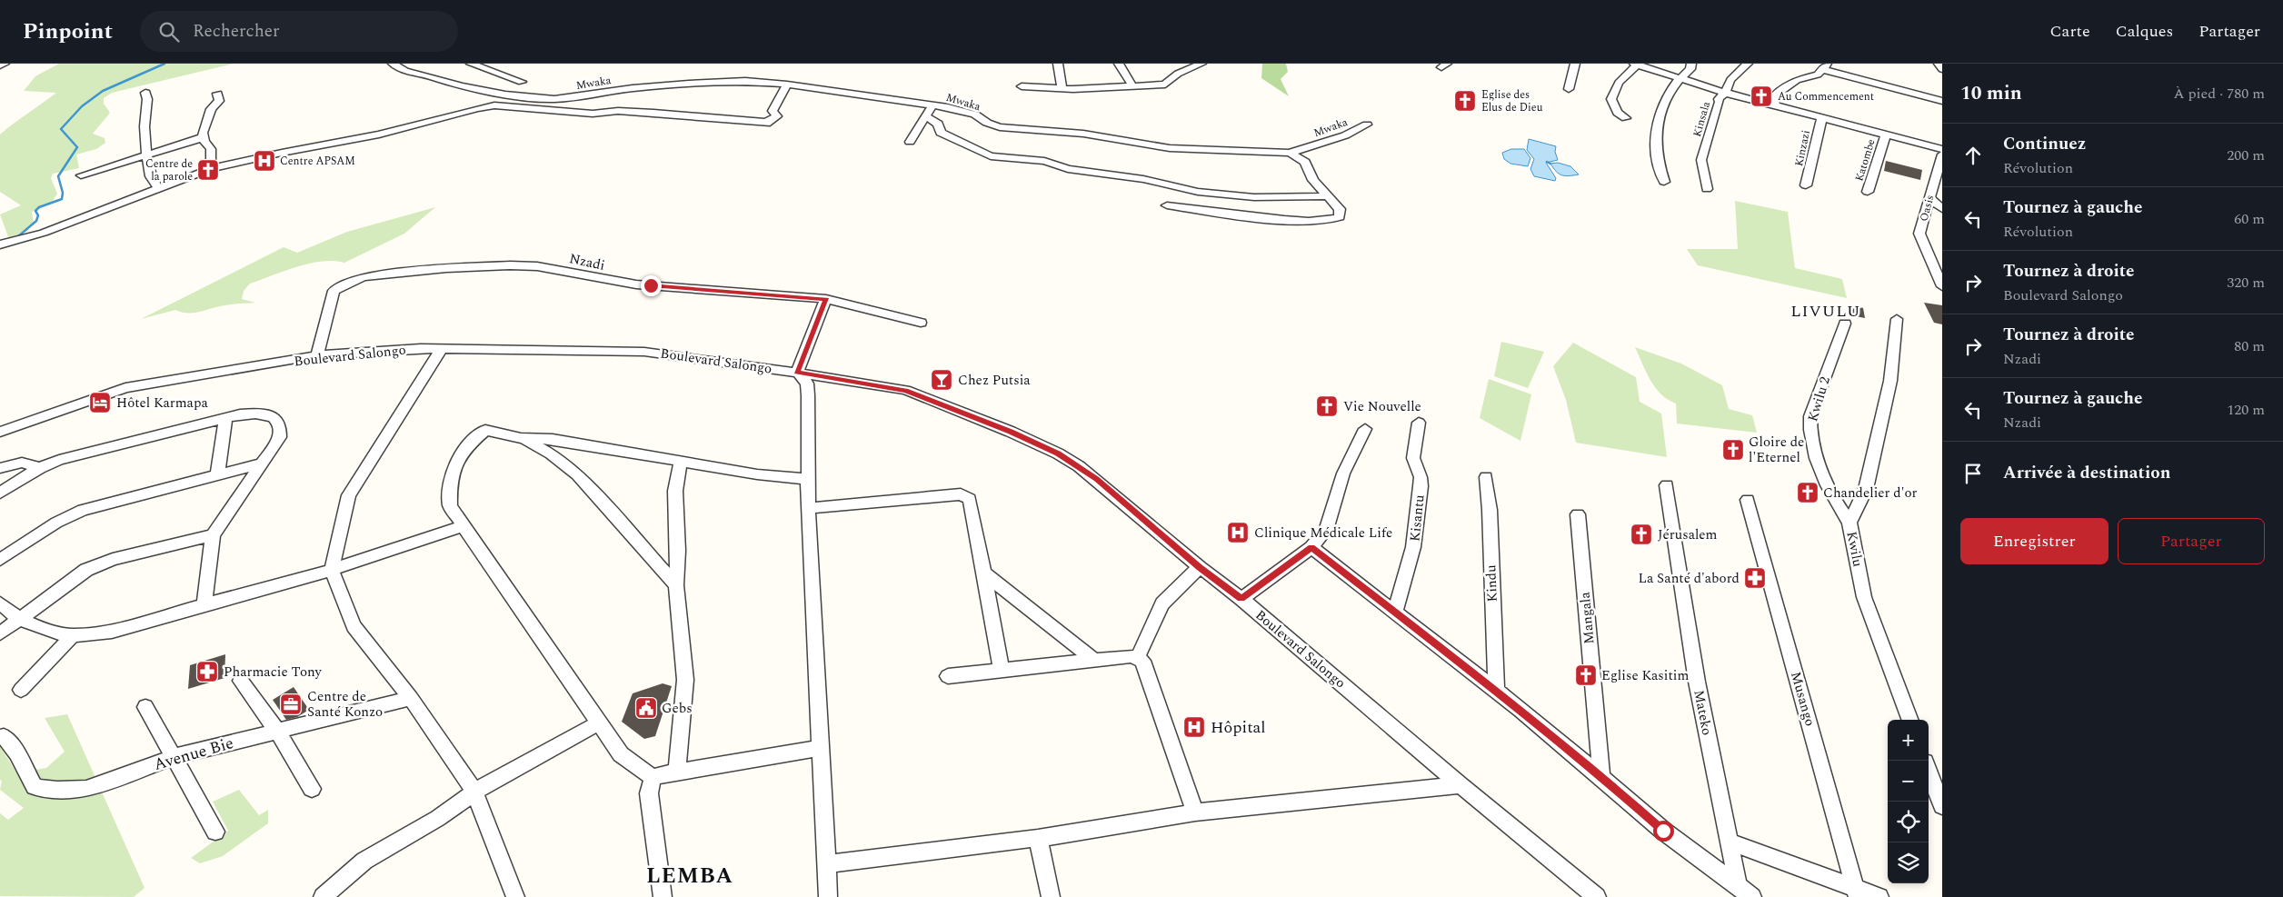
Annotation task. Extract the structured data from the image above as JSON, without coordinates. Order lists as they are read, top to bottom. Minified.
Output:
{"streets":{"street":["Mwaka","Kinsala","Kinzazi","Katombe","Oasis","Nzadi","Boulevard Salongo","Kwilu 2","Kisantu","Kwilu","Kindu","Mangala","Musango","Mateko","Avenue Bie"]},"crossings":[["Nzadi","Boulevard Salongo"],["Kwilu 2","Kwilu"]],"districts":["LIVULU","LEMBA"],"places":{"church":["Au Commencement","Eglise des Elus de Dieu","Centre de la parole","Vie Nouvelle","Gloire de l'Eternel","Chandelier d'or","Jérusalem","Eglise Kasitim"],"hospital":["Centre APSAM","Clinique Médicale Life","Hôpital"],"bar":["Chez Putsia"],"hotel":["Hôtel Karmapa"],"pharmacy":["La Santé d'abord","Pharmacie Tony"],"office":["Centre de Santé Konzo"],"public building":["Gebs"]},"page":{"header":"Pinpoint","search":"Rechercher","nav":["Carte","Calques","Partager"],"heading":["10 min","À pied · 780 m"],"list":[["Continuez","Révolution","200 m"],["Tournez à gauche","Révolution","60 m"],["Tournez à droite","Boulevard Salongo","320 m"],["Tournez à droite","Nzadi","80 m"],["Tournez à gauche","Nzadi","120 m"],"Arrivée à destination"],"buttons":["Enregistrer","Partager"],"map_buttons":["+","−"]}}
